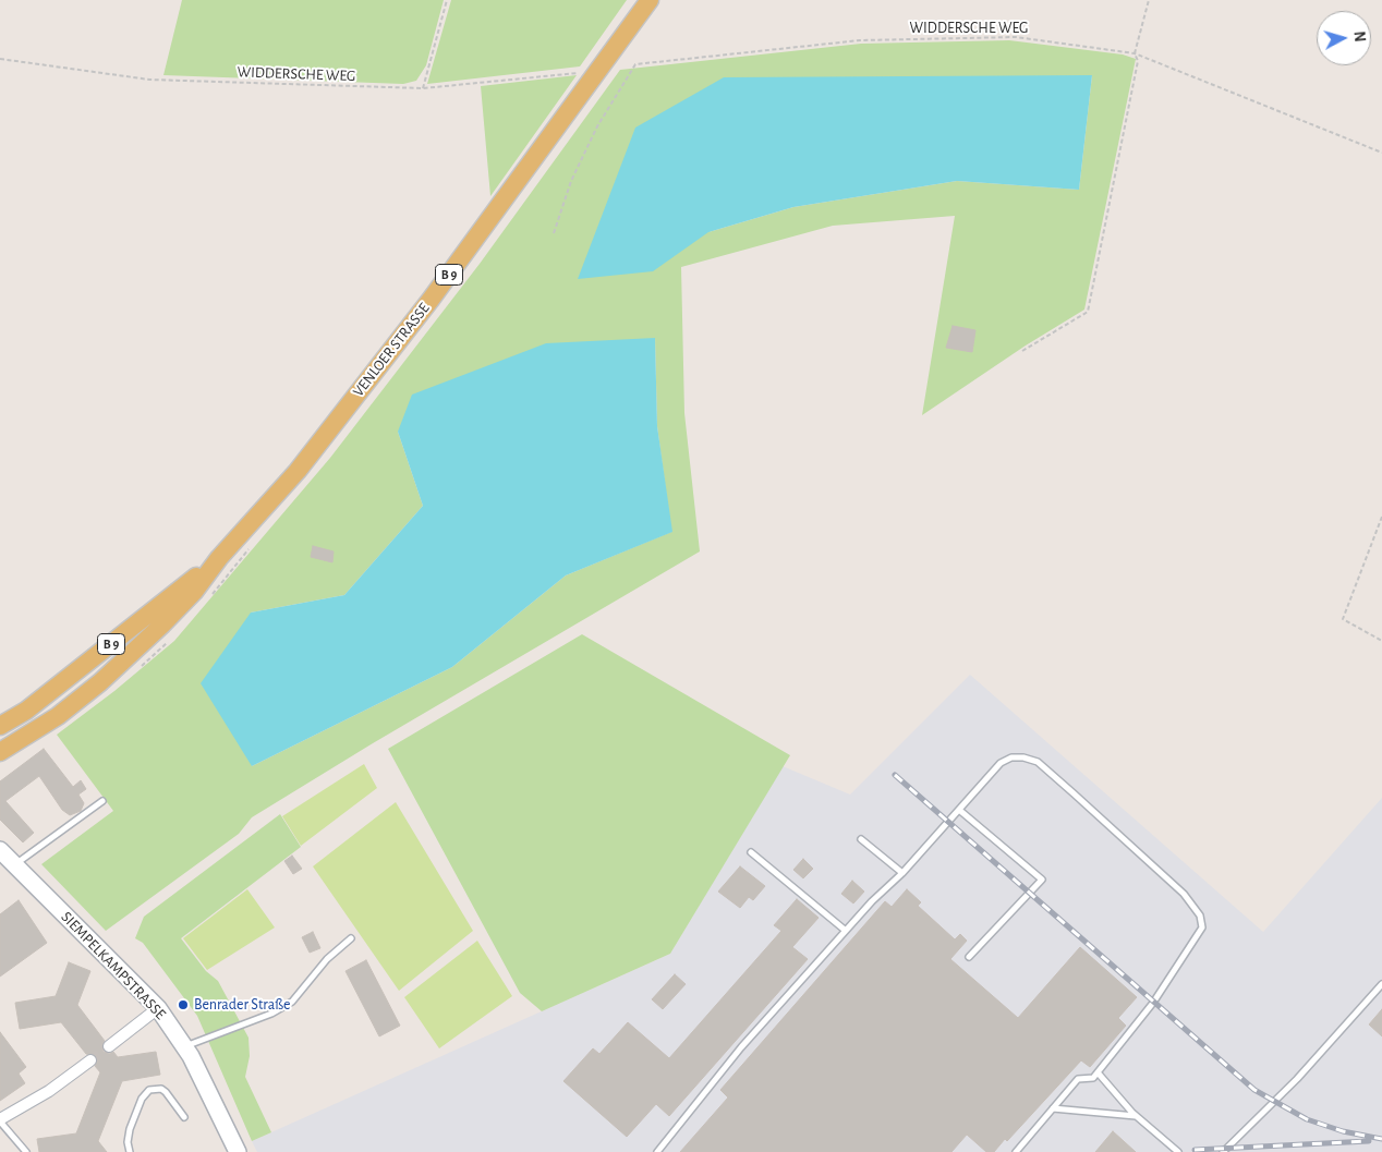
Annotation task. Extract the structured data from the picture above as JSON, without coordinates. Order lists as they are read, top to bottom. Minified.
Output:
{"streets":{"main road":["B 9","VENLOER STRASSE"],"street":["SIEMPELKAMPSTRASSE"],"path":["WIDDERSCHE WEG"]},"crossings":[["WIDDERSCHE WEG","VENLOER STRASSE"]],"places":["Benrader Straße"],"north":"right"}
